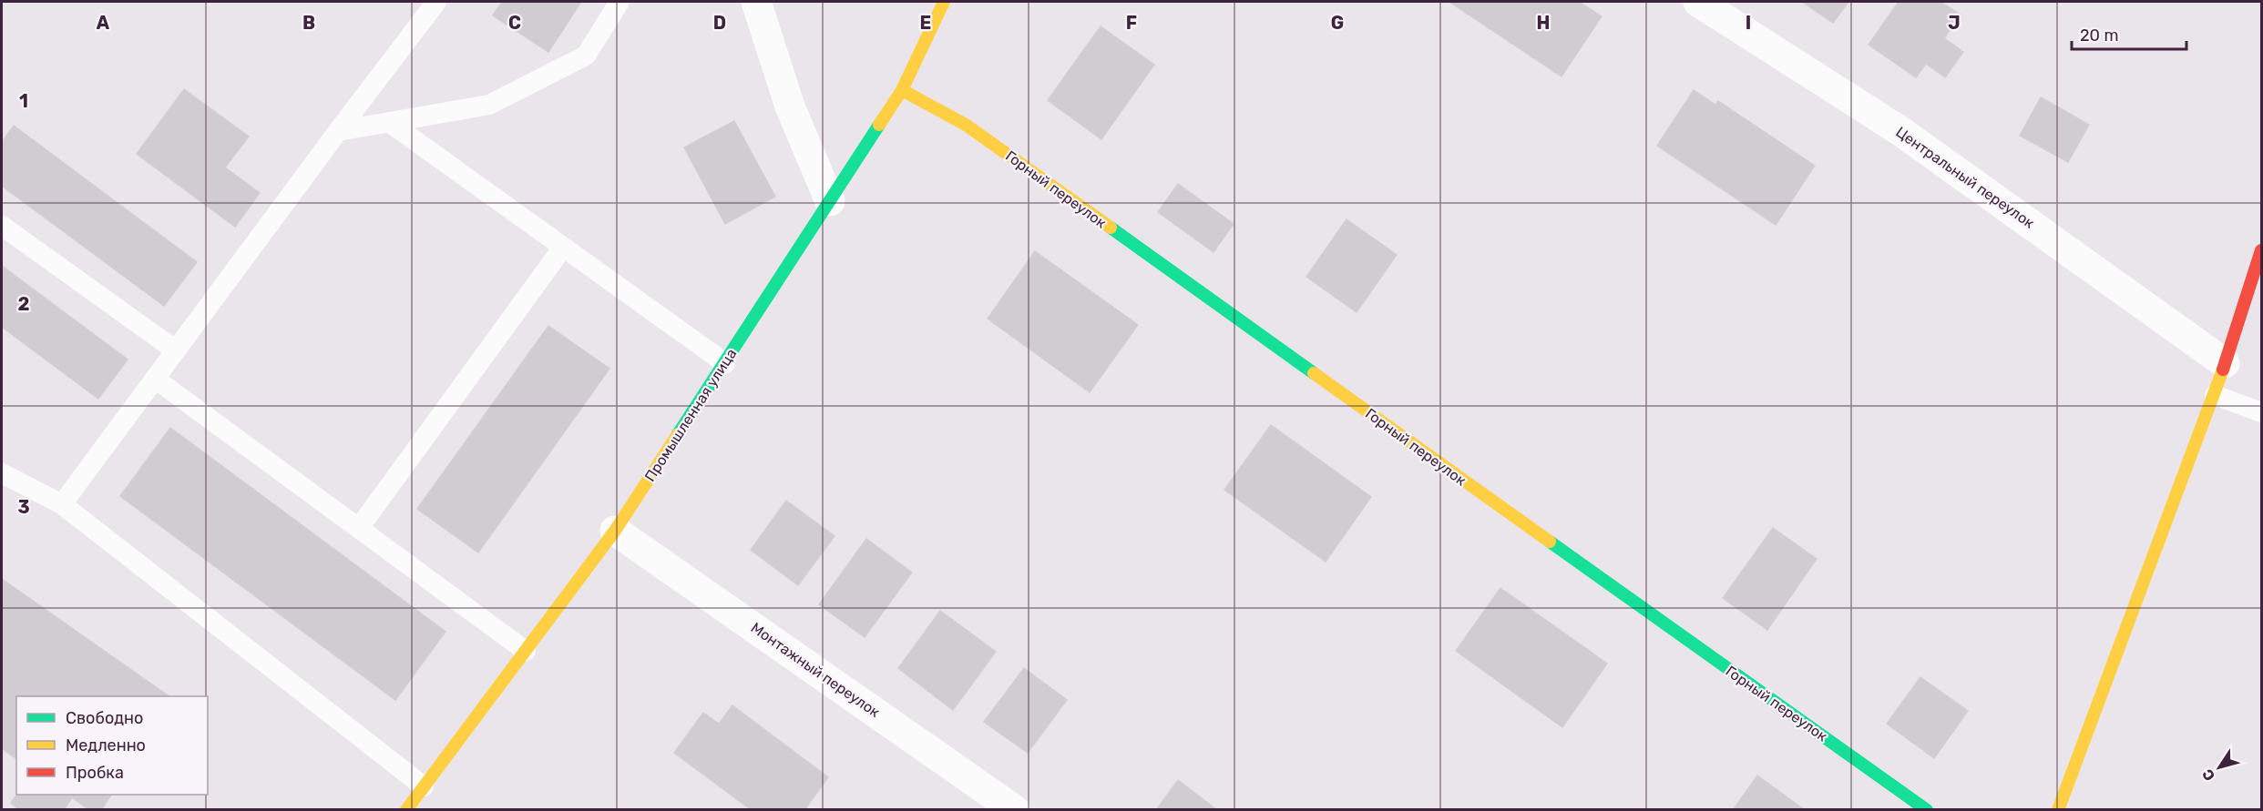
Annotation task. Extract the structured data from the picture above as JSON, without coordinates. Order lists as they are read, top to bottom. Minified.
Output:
{"streets":{"street":["Центральный переулок","Горный переулок","Промышленная улица","Монтажный переулок"]},"crossings":[["Горный переулок","Промышленная улица"],["Промышленная улица","Монтажный переулок"]],"legend":["Свободно","Медленно","Пробка"],"scale_bar":"20 m","north":"bottom left","grid":{"columns":["A","B","C","D","E","F","G","H","I","J"],"rows":["1","2","3"]}}
